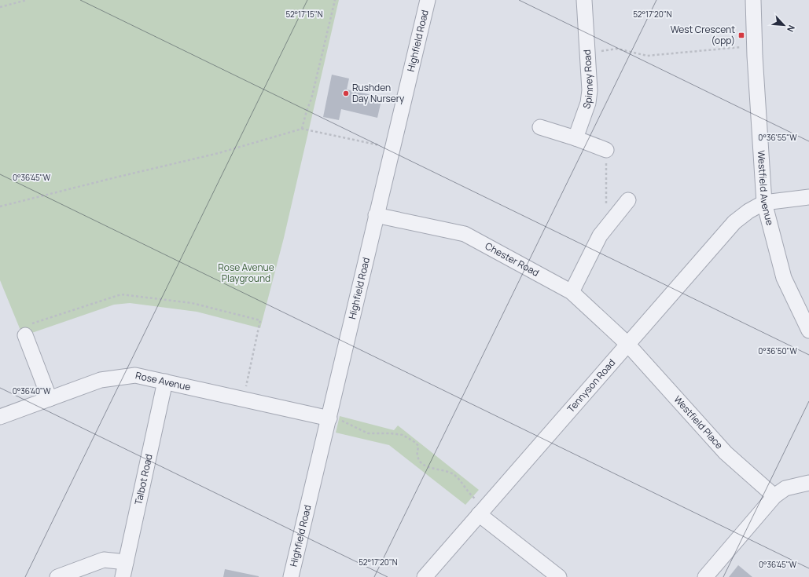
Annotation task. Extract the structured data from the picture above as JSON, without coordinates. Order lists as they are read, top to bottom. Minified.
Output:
{"streets":{"street":["Highfield Road","Spinney Road","Westfield Avenue","Chester Road","Rose Avenue","Tennyson Road","Westfield Place","Talbot Road"]},"crossings":[["Highfield Road","Chester Road"],["Highfield Road","Rose Avenue"],["Westfield Avenue","Tennyson Road"],["Chester Road","Tennyson Road"],["Chester Road","Westfield Place"],["Rose Avenue","Talbot Road"],["Tennyson Road","Westfield Place"]],"parks":["Rose Avenue Playground"],"places":{"transit":["West Crescent (opp)"],"other":["Rushden Day Nursery"]},"north":"bottom right","coordinates":["52°17'15\"N","52°17'20\"N","0°36'55\"W","0°36'45\"W","0°36'50\"W","0°36'40\"W"]}
